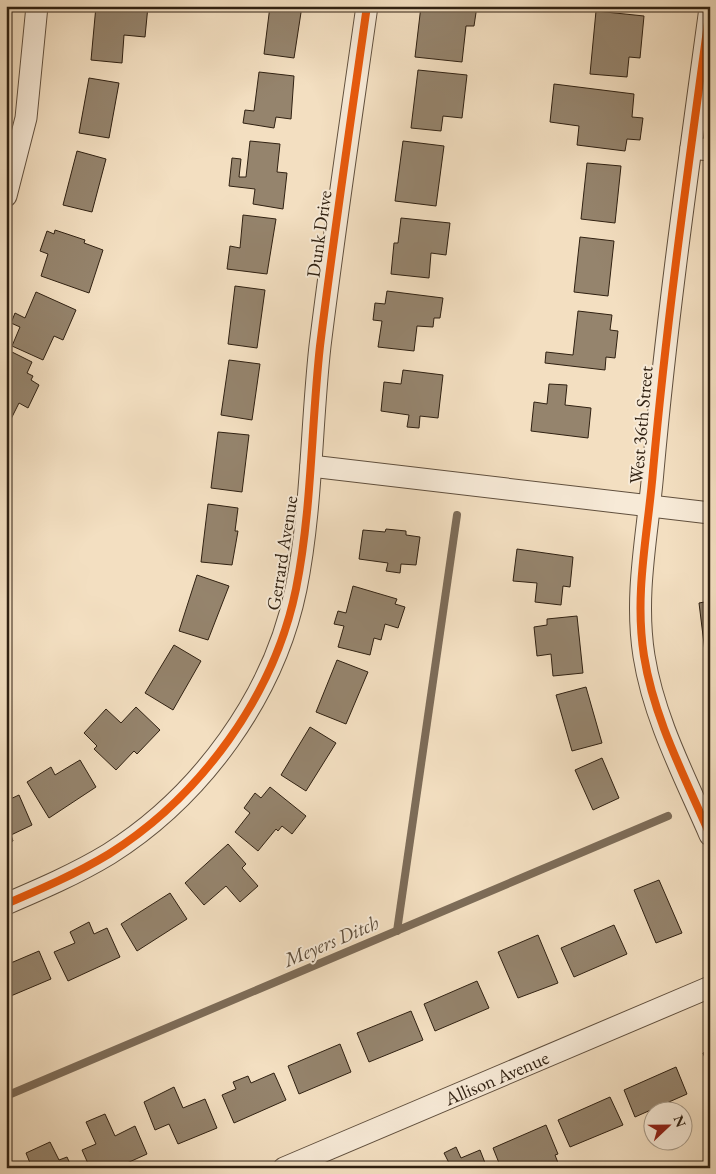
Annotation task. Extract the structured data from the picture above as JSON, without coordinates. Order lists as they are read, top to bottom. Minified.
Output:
{"streets":{"street":["Dunk Drive","West 36th Street","Gerrard Avenue","Allison Avenue"]},"crossings":[["Dunk Drive","Gerrard Avenue"]],"water":["Meyers Ditch"],"north":"right"}
